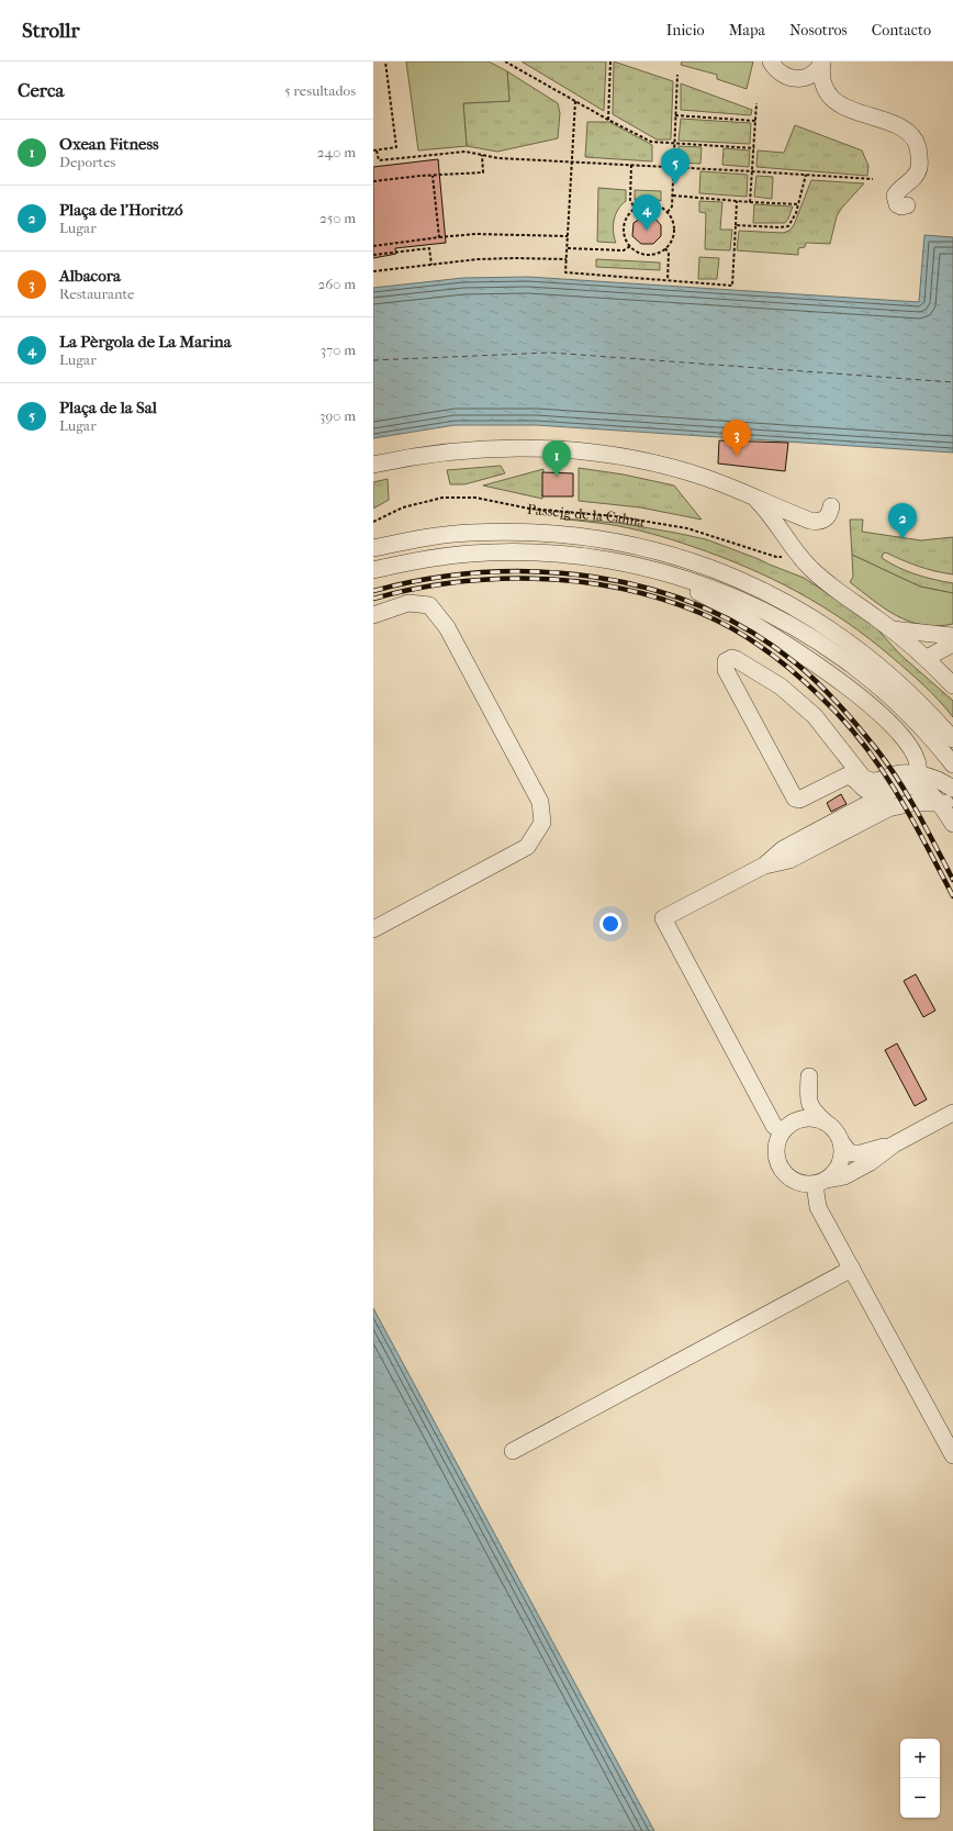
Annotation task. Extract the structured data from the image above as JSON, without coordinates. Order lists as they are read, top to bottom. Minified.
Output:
{"streets":{"path":["Passeig de la Calma"]},"page":{"header":"Strollr","nav":["Inicio","Mapa","Nosotros","Contacto"],"heading":["Cerca","5 resultados"],"list":[{"mark":"1","name":"Oxean Fitness","note":"Deportes","value":"240 m"},{"mark":"2","name":"Plaça de l'Horitzó","note":"Lugar","value":"250 m"},{"mark":"3","name":"Albacora","note":"Restaurante","value":"260 m"},{"mark":"4","name":"La Pèrgola de La Marina","note":"Lugar","value":"370 m"},{"mark":"5","name":"Plaça de la Sal","note":"Lugar","value":"390 m"}],"pins":["5","4","3","1","2"],"map_buttons":["+","−"]}}
